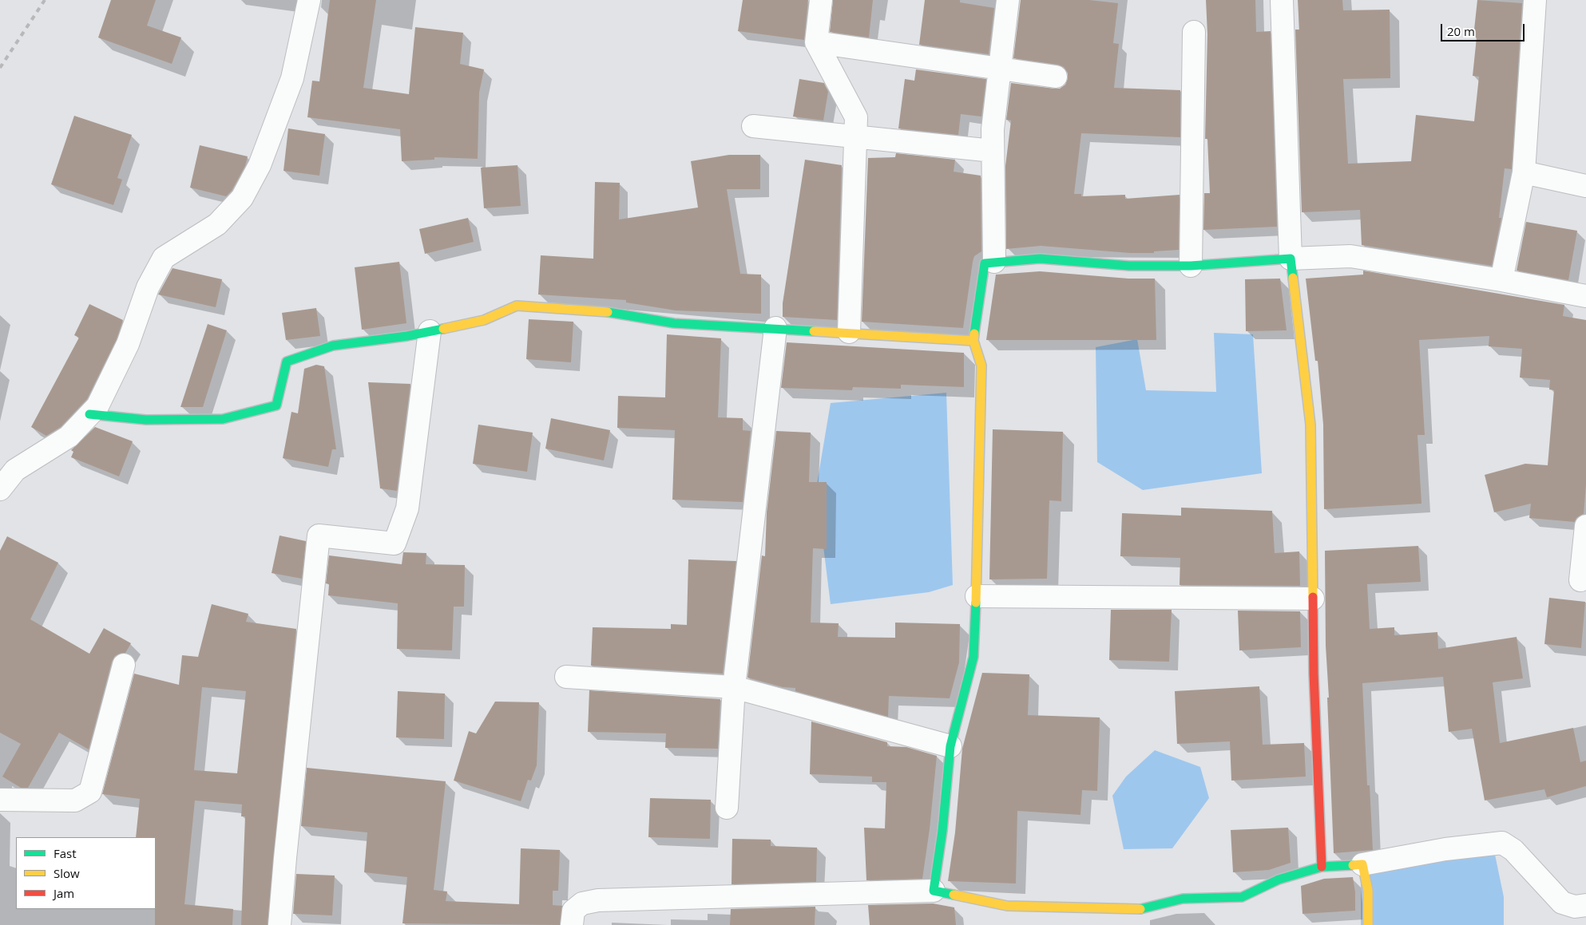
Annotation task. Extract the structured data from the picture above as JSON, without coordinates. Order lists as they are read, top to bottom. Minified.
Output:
{"legend":["Fast","Slow","Jam"],"scale_bar":"20 m"}
